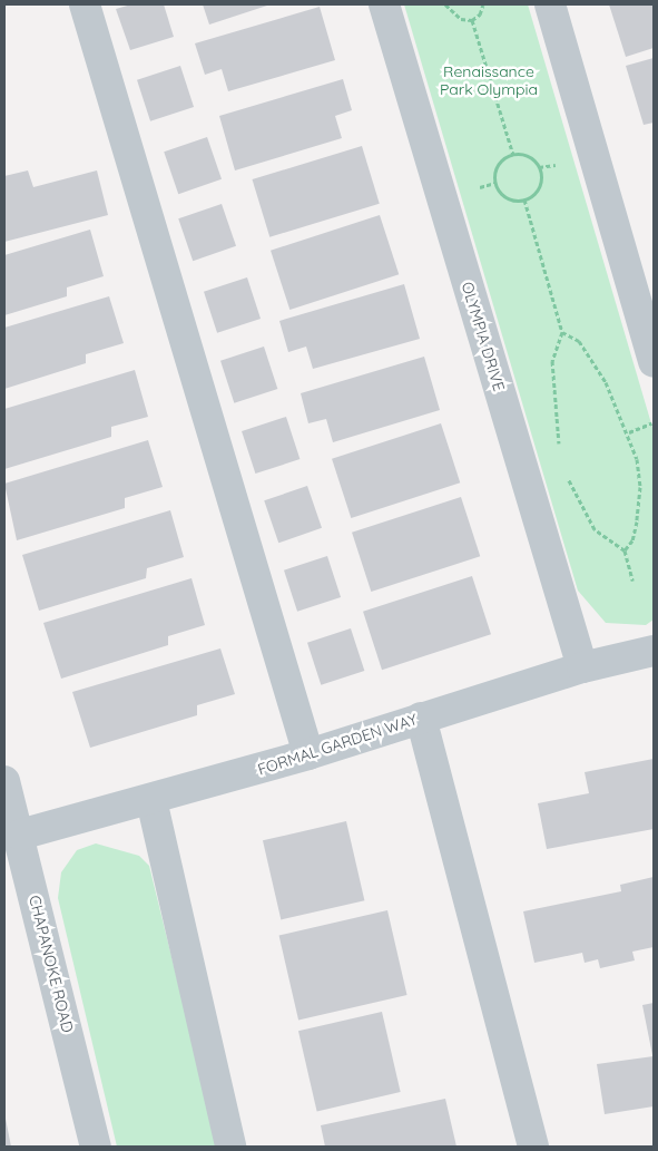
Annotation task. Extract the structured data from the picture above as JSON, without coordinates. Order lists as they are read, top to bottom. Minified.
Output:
{"streets":{"street":["OLYMPIA DRIVE","FORMAL GARDEN WAY","CHAPANOKE ROAD"]},"crossings":[["OLYMPIA DRIVE","FORMAL GARDEN WAY"],["FORMAL GARDEN WAY","CHAPANOKE ROAD"]],"parks":["Renaissance Park Olympia"]}
